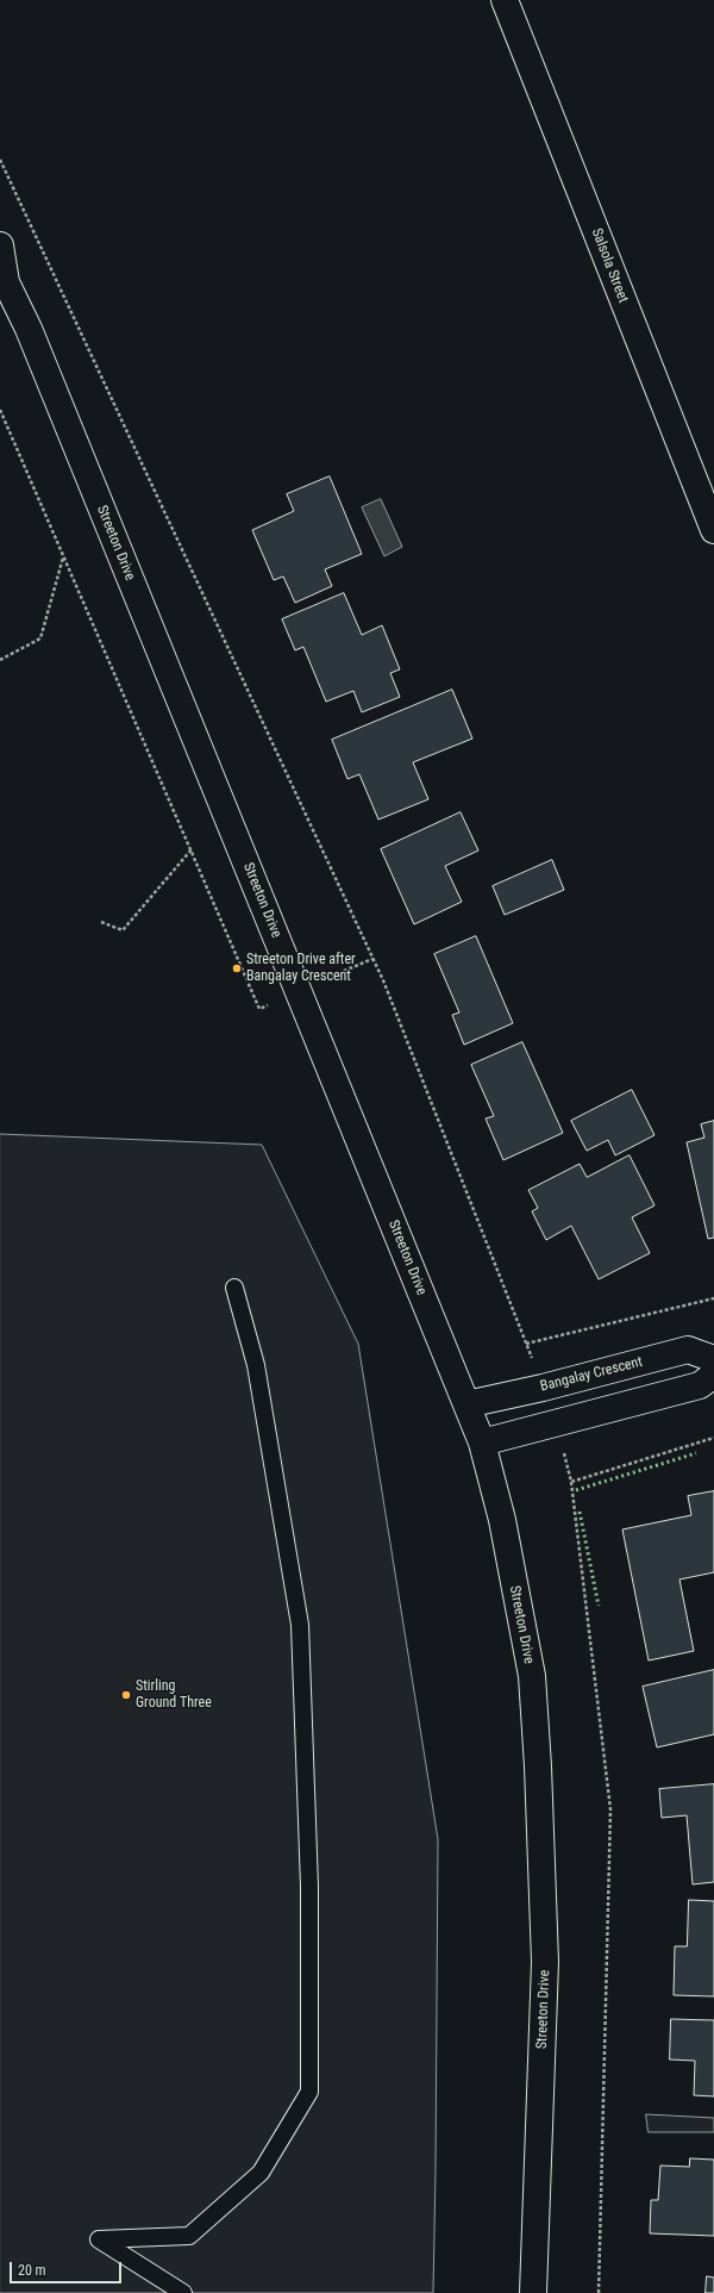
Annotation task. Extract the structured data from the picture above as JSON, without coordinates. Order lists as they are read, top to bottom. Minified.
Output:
{"streets":{"main road":["Salsola Street","Streeton Drive","Bangalay Crescent"]},"crossings":[["Streeton Drive","Bangalay Crescent"]],"places":["Streeton Drive after Bangalay Crescent","Stirling Ground Three"],"scale_bar":"20 m"}
